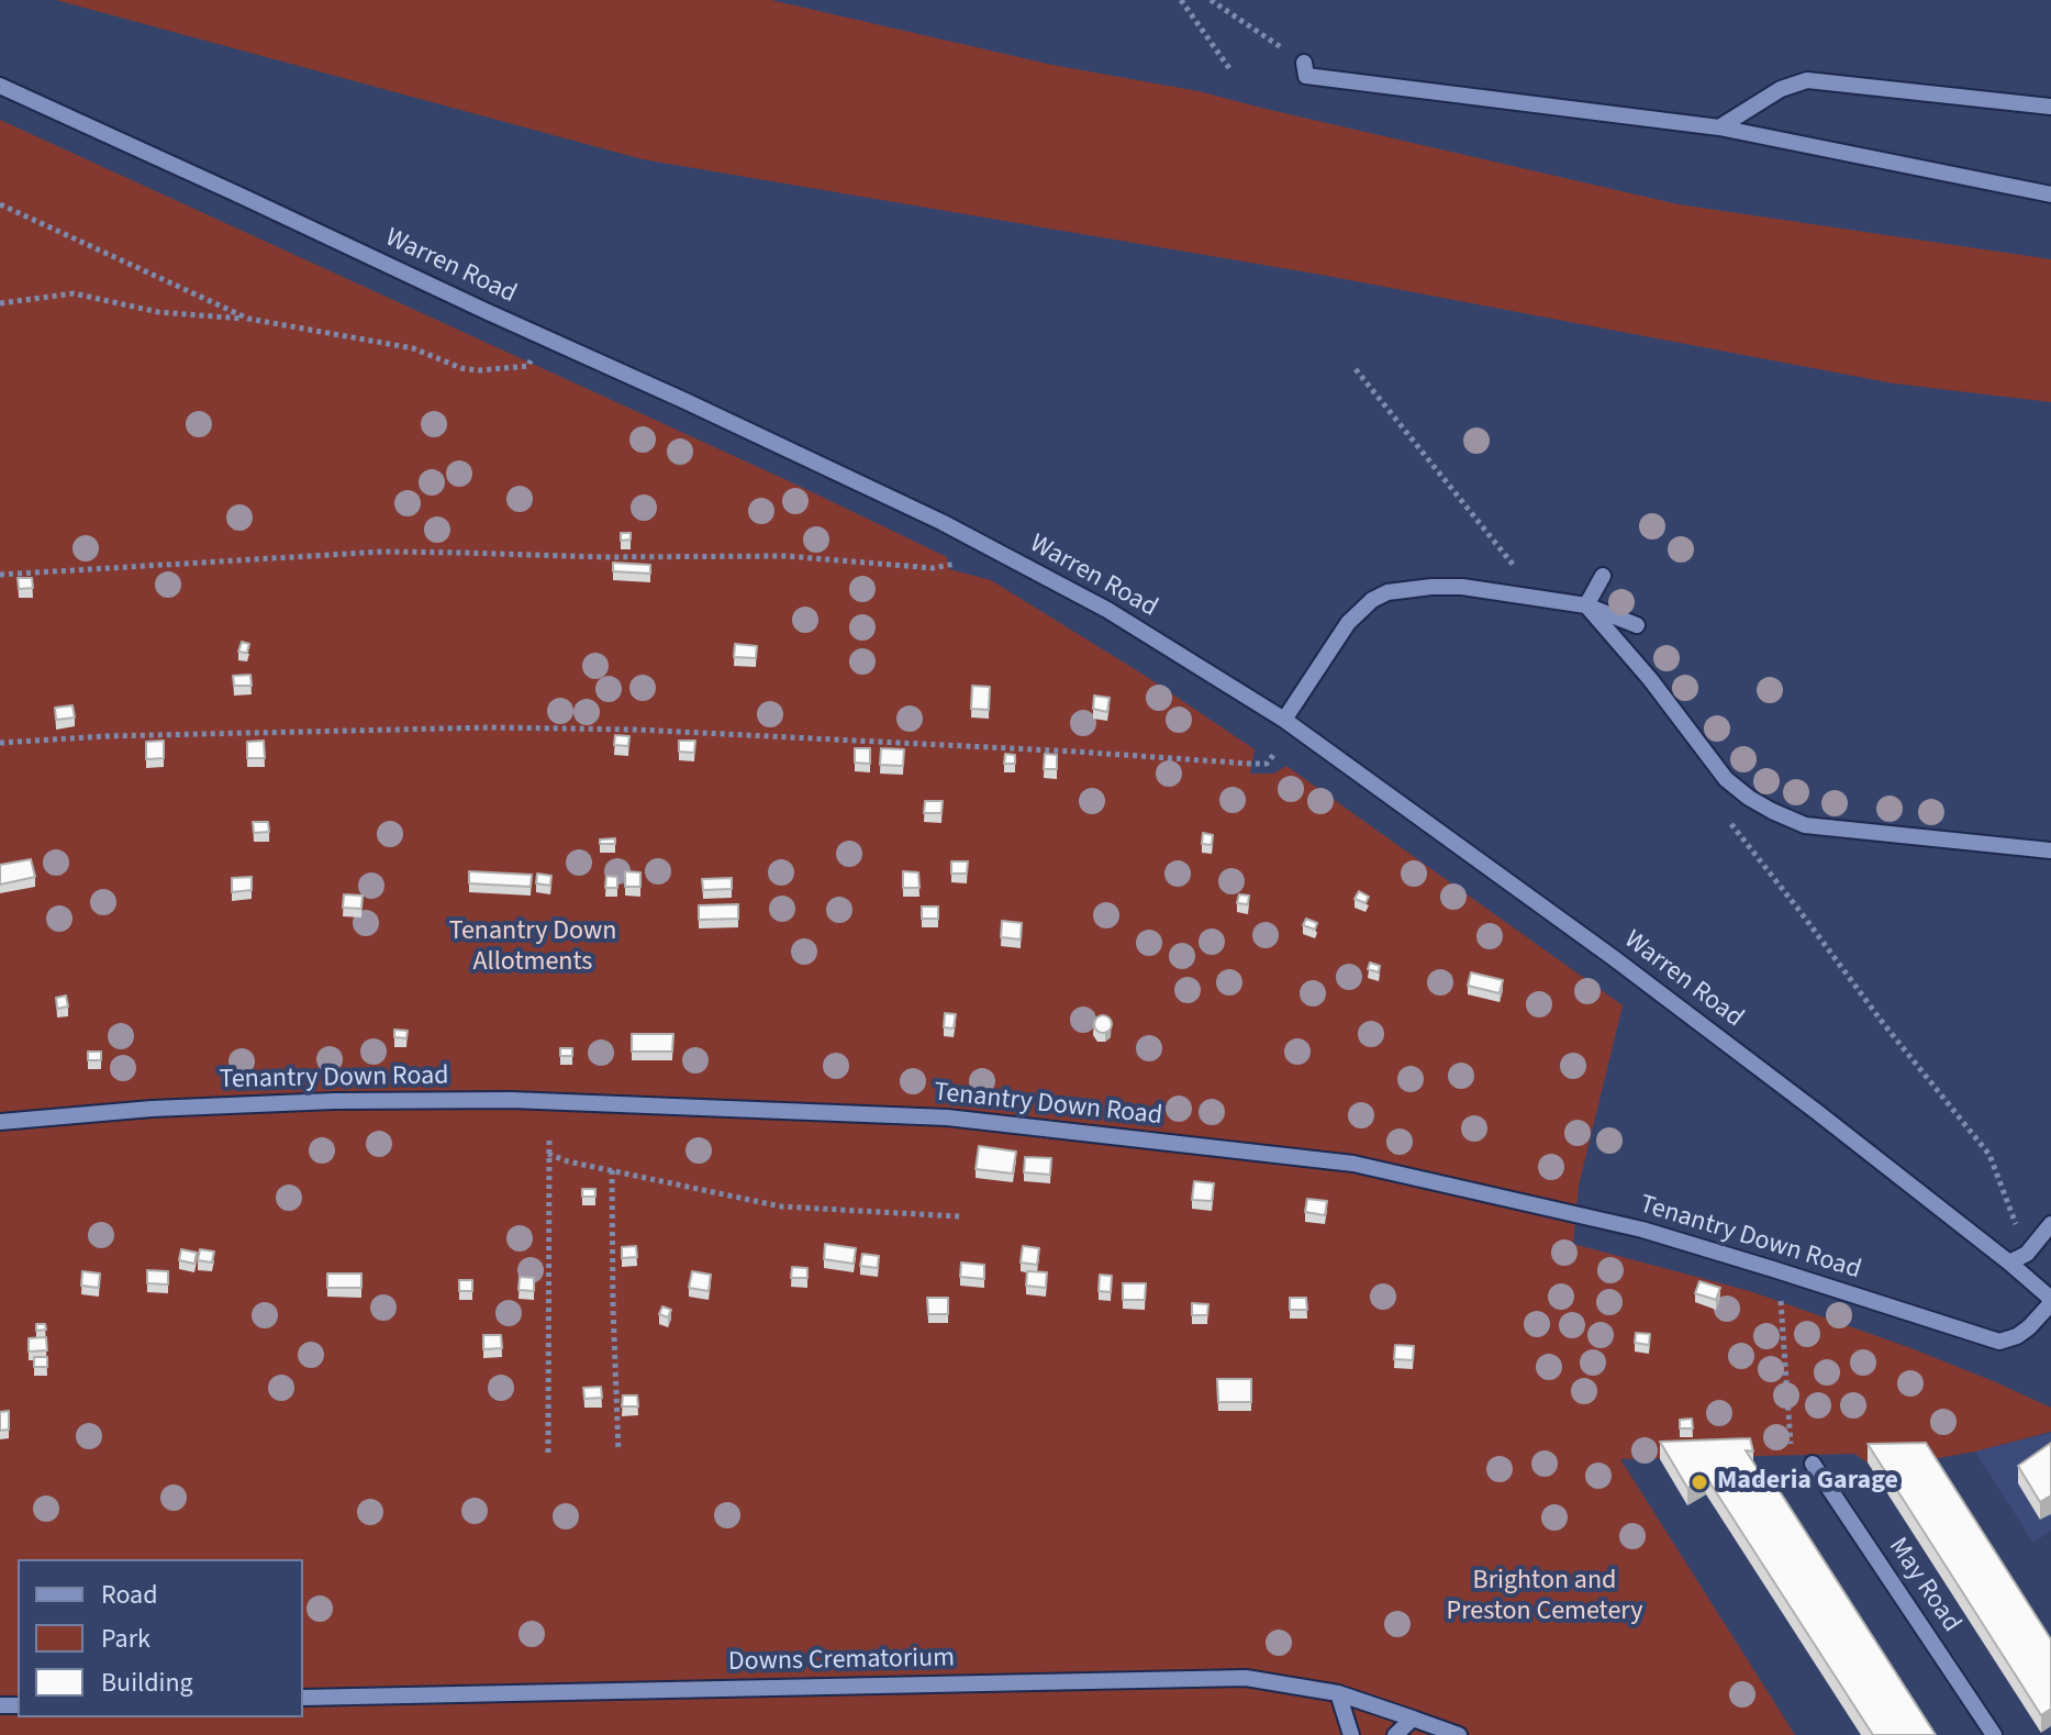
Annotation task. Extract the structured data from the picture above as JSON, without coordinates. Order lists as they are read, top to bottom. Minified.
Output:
{"streets":{"street":["Warren Road","Tenantry Down Road","May Road","Downs Crematorium"]},"crossings":[["Warren Road","Tenantry Down Road"]],"parks":["Tenantry Down Allotments","Brighton and Preston Cemetery"],"places":["Maderia Garage"],"legend":["Road","Park","Building"]}
